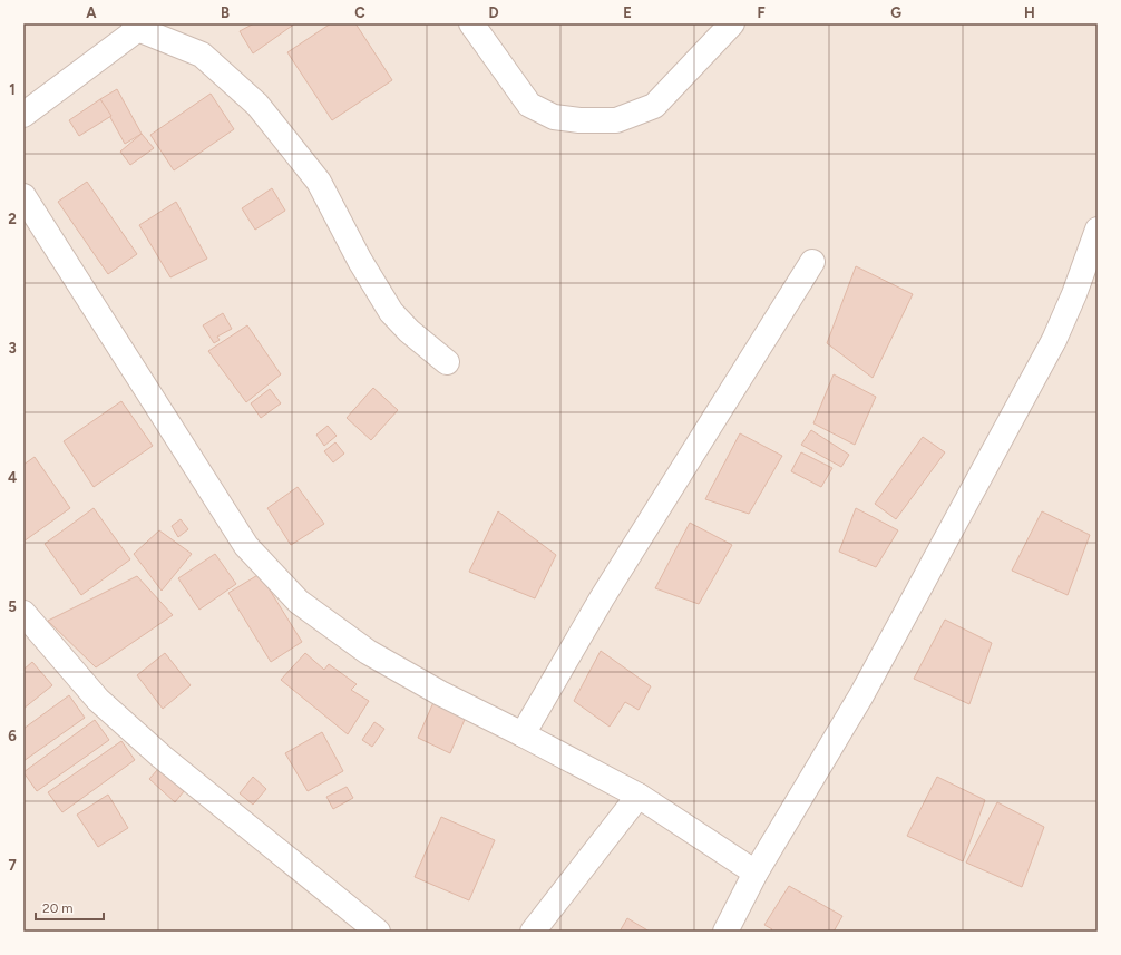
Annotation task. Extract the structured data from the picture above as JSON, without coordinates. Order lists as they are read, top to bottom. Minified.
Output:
{"scale_bar":"20 m","grid":{"columns":["A","B","C","D","E","F","G","H"],"rows":["1","2","3","4","5","6","7"]}}
